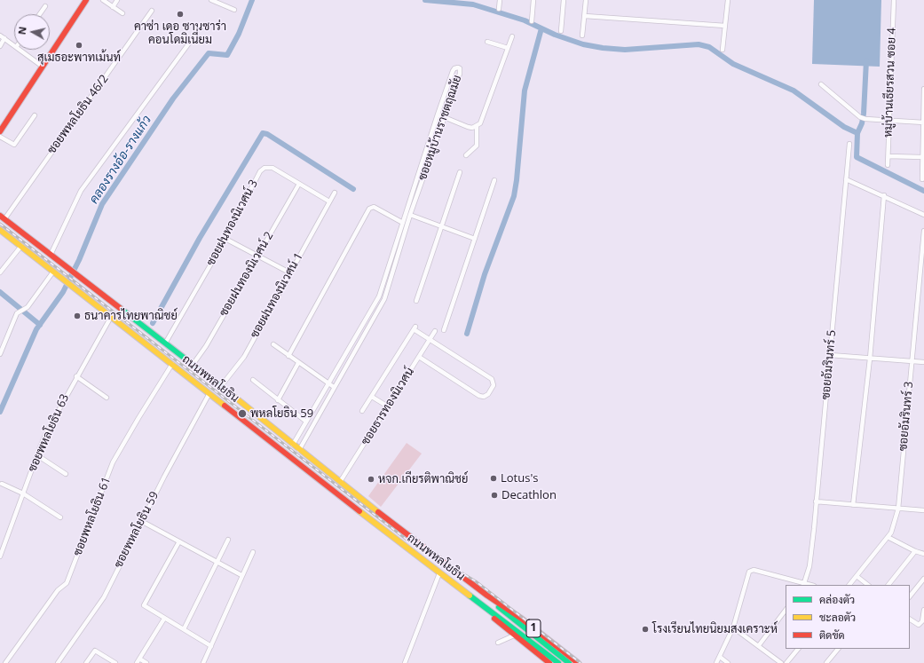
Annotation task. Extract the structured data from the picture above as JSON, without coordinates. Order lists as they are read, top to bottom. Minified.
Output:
{"streets":{"main road":["ถนนพหลโยธิน","1"],"street":["หมู่บ้านเธียรสวน ซอย 4","ซอยพหลโยธิน 46/2","ซอยหมู่บ้านราชตฤณมัย","ซอยฝนทองนิเวศน์ 3","ซอยฝนทองนิเวศน์ 2","ซอยฝนทองนิเวศน์ 1","ซอยอัมรินทร์ 5","ซอยธารทองนิเวศน์","ซอยอัมรินทร์ 3","ซอยพหลโยธิน 63","ซอยพหลโยธิน 61","ซอยพหลโยธิน 59"]},"crossings":[["ซอยพหลโยธิน 46/2","ถนนพหลโยธิน"],["ซอยหมู่บ้านราชตฤณมัย","ถนนพหลโยธิน"],["ซอยฝนทองนิเวศน์ 3","ซอยฝนทองนิเวศน์ 2"],["ซอยฝนทองนิเวศน์ 3","ซอยฝนทองนิเวศน์ 1"],["ซอยฝนทองนิเวศน์ 3","ถนนพหลโยธิน"],["ซอยฝนทองนิเวศน์ 2","ถนนพหลโยธิน"],["ซอยฝนทองนิเวศน์ 1","ถนนพหลโยธิน"],["ถนนพหลโยธิน","ซอยธารทองนิเวศน์"],["ถนนพหลโยธิน","ซอยพหลโยธิน 63"],["ถนนพหลโยธิน","ซอยพหลโยธิน 61"],["ถนนพหลโยธิน","ซอยพหลโยธิน 59"]],"water":["คลองรางอ้อ-รางแก้ว"],"places":["คาซ่า เดอ ซานซาร่า คอนโดมิเนี่ยม","สุเมธอะพาทเม้นท์","ธนาคารไทยพาณิชย์","พหลโยธิน 59","Lotus's","หจก.เกียรติพาณิชย์","Decathlon","โรงเรียนไทยนิยมสงเคราะห์"],"legend":["คล่องตัว","ชะลอตัว","ติดขัด"],"north":"left"}
